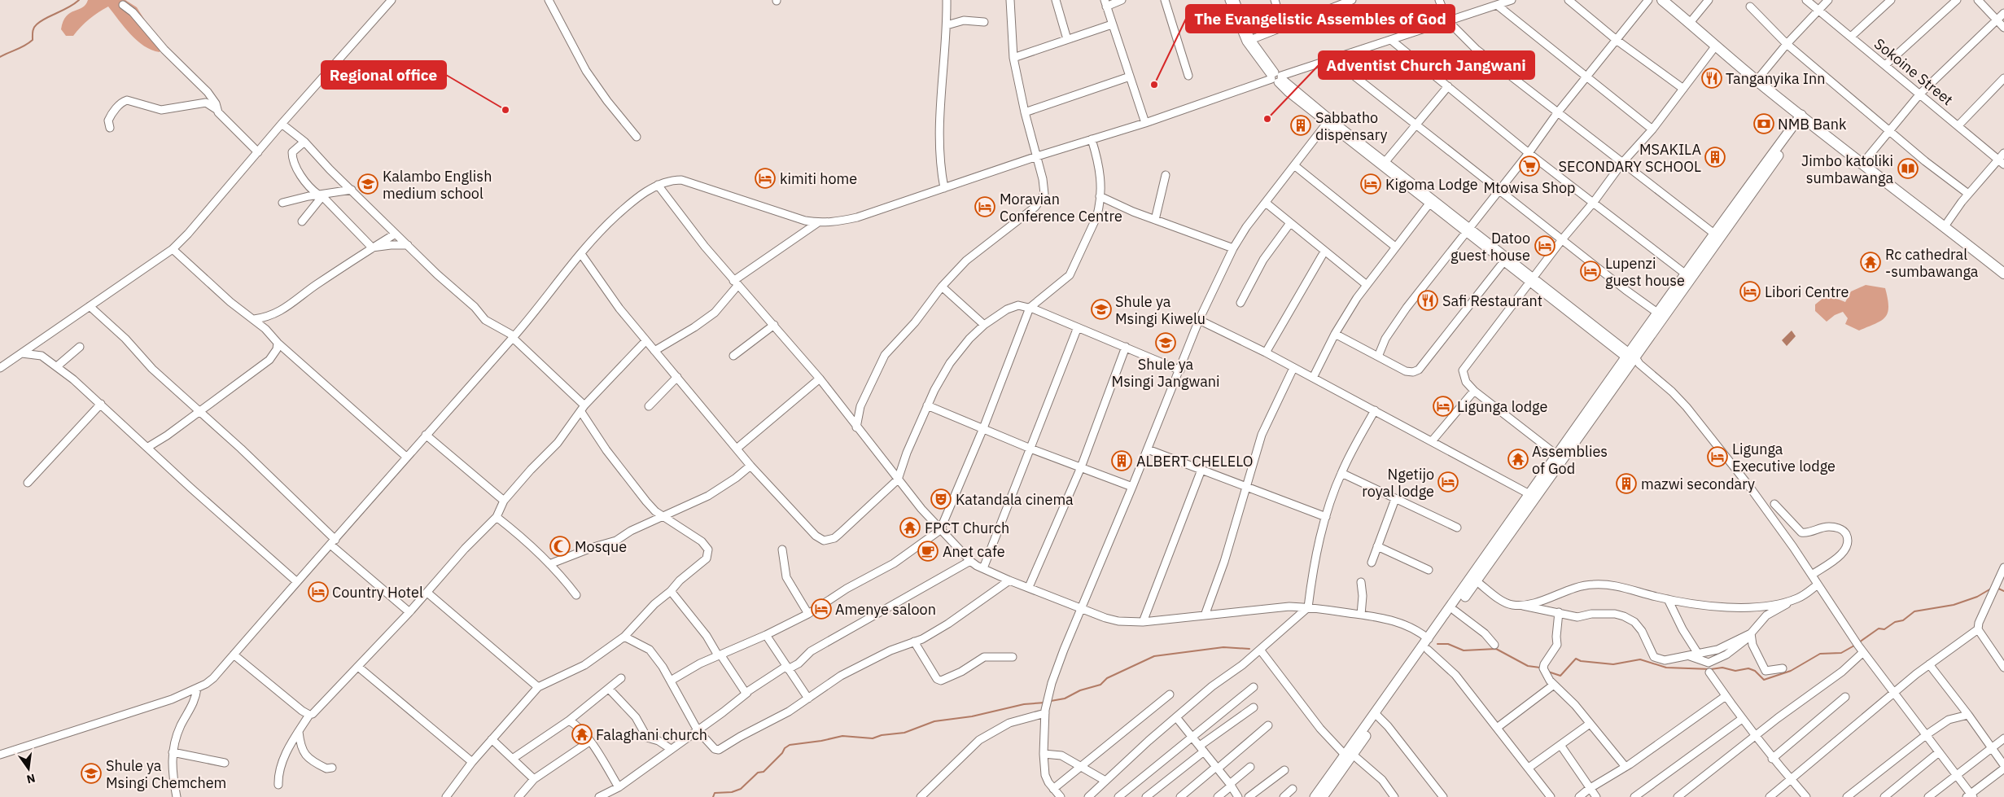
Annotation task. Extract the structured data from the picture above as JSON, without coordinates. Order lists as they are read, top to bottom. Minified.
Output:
{"streets":{"street":["Sokoine Street"]},"places":{"restaurant":["Tanganyika Inn","Safi Restaurant"],"other":["The Evangelistic Assembles of God","Regional office","Adventist Church Jangwani"],"bank":["NMB Bank"],"building":["Sabbatho dispensary","MSAKILA SECONDARY SCHOOL","ALBERT CHELELO","mazwi secondary"],"supermarket":["Mtowisa Shop"],"library":["Jimbo katoliki sumbawanga"],"hotel":["kimiti home","Kigoma Lodge","Moravian Conference Centre","Datoo guest house","Lupenzi guest house","Libori Centre","Ligunga lodge","Ligunga Executive lodge","Ngetijo royal lodge","Country Hotel","Amenye saloon"],"school or university":["Kalambo English medium school","Shule ya Msingi Kiwelu","Shule ya Msingi Jangwani","Shule ya Msingi Chemchem"],"temple":["Rc cathedral -sumbawanga","Assemblies of God","FPCT Church","Falaghani church"],"theatre":["Katandala cinema"],"mosque":["Mosque"],"cafe":["Anet cafe"]},"north":"bottom"}
